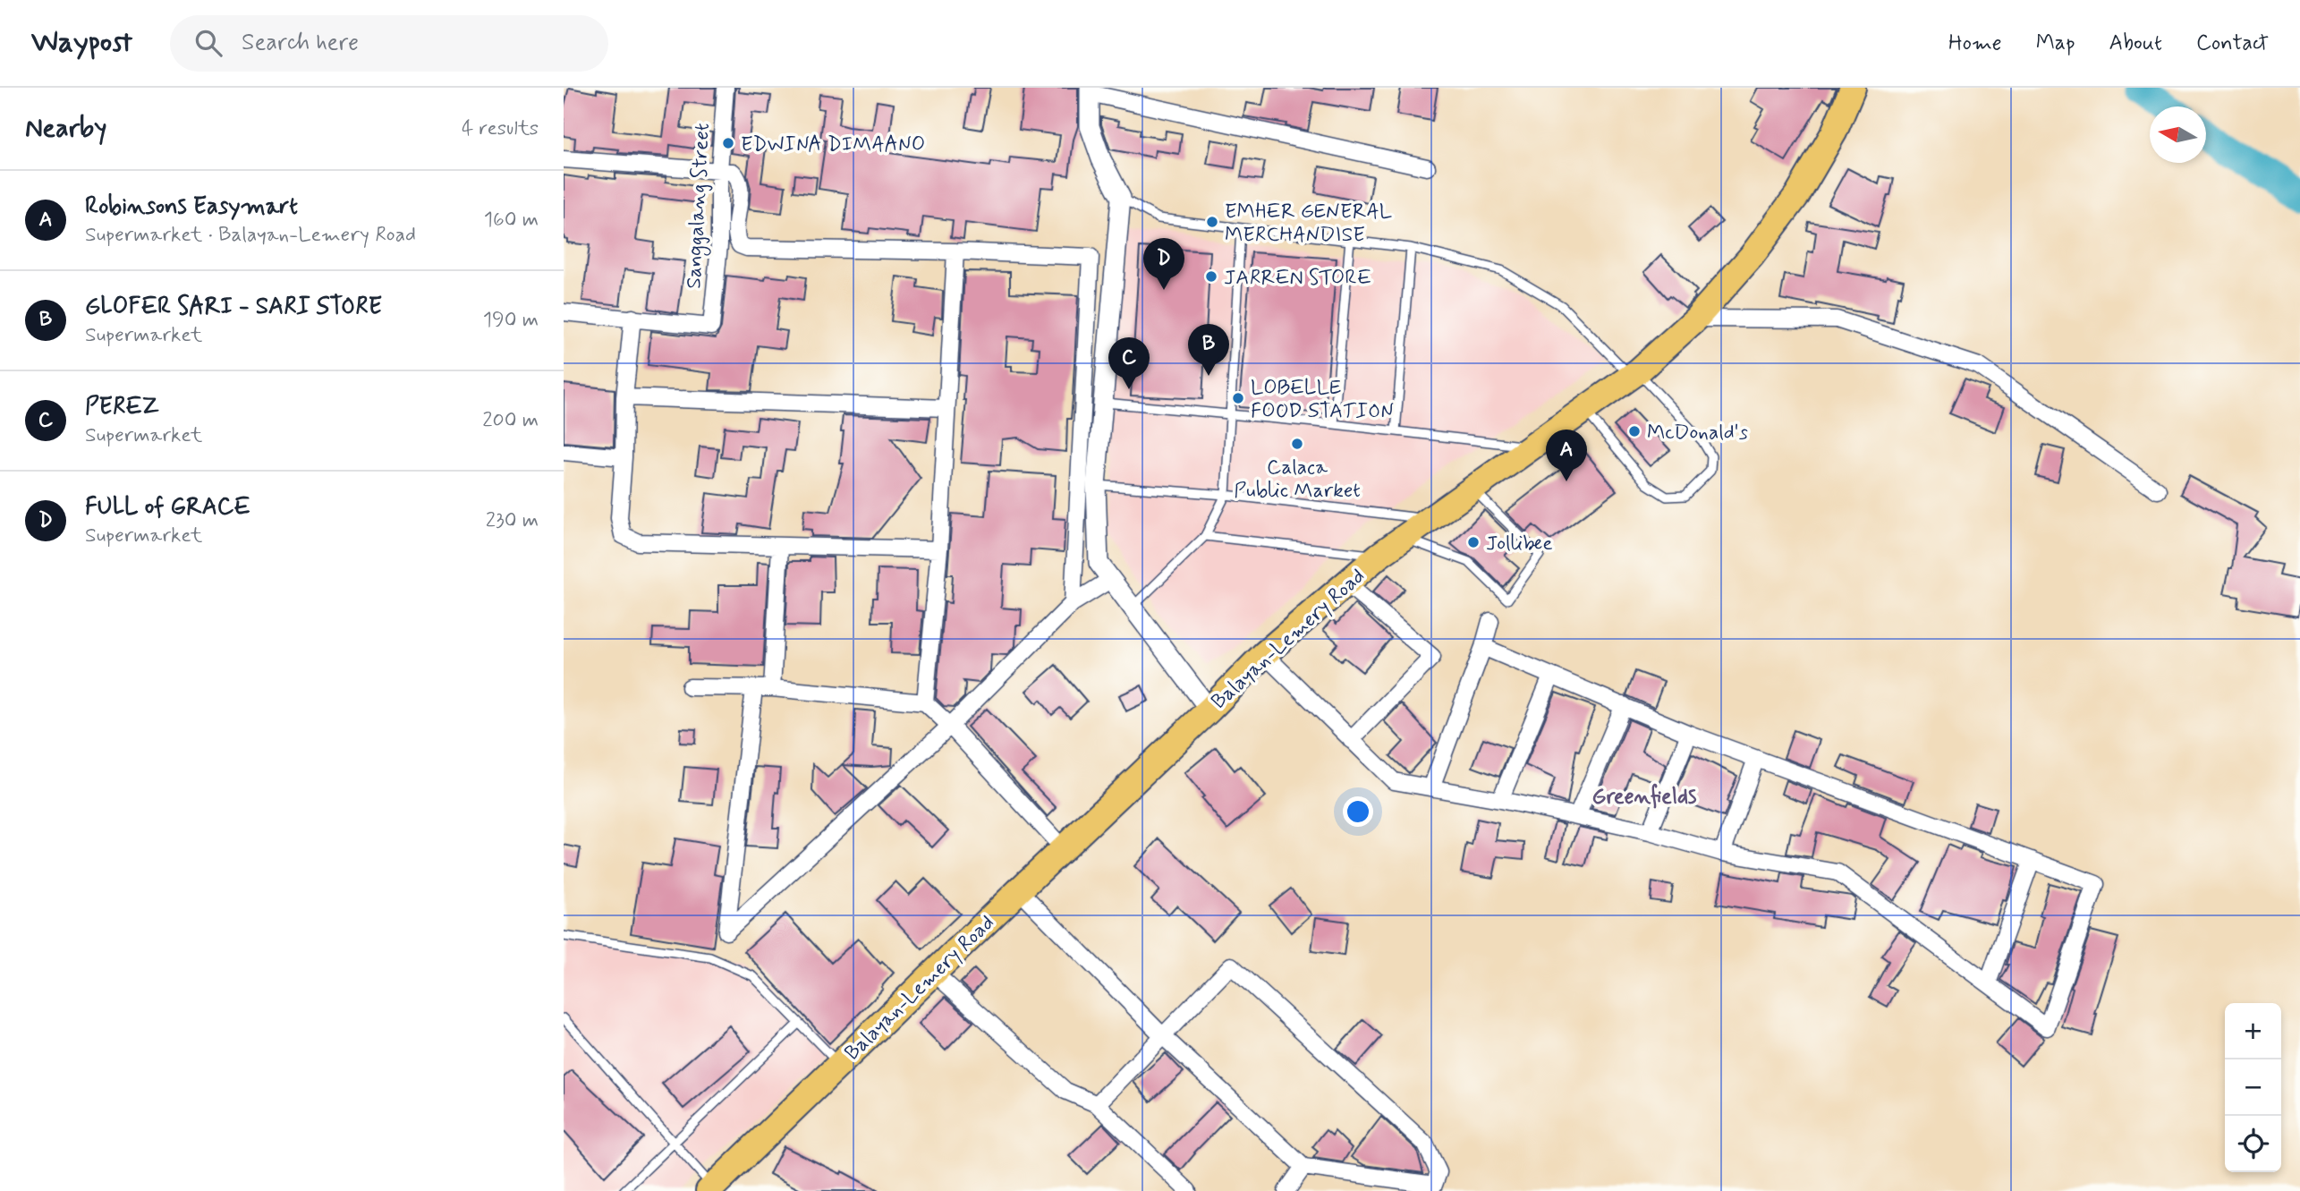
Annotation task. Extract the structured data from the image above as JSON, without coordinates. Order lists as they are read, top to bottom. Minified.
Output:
{"streets":{"main road":["Balayan-Lemery Road"],"street":["Sanggalang Street"]},"districts":["Greenfields"],"places":["EDWINA DIMAANO","EMHER GENERAL MERCHANDISE","JARREN STORE","LOBELLE FOOD STATION","McDonald's","Calaca Public Market","Jollibee"],"north":"left","page":{"header":"Waypost","search":"Search here","nav":["Home","Map","About","Contact"],"heading":["Nearby","4 results"],"list":[{"mark":"A","name":"Robinsons Easymart","note":"Supermarket · Balayan-Lemery Road","value":"160 m"},{"mark":"B","name":"GLOFER SARI - SARI STORE","note":"Supermarket","value":"190 m"},{"mark":"C","name":"PEREZ","note":"Supermarket","value":"200 m"},{"mark":"D","name":"FULL of GRACE","note":"Supermarket","value":"230 m"}],"pins":["D","B","C","A"],"map_buttons":["+","−"]}}
